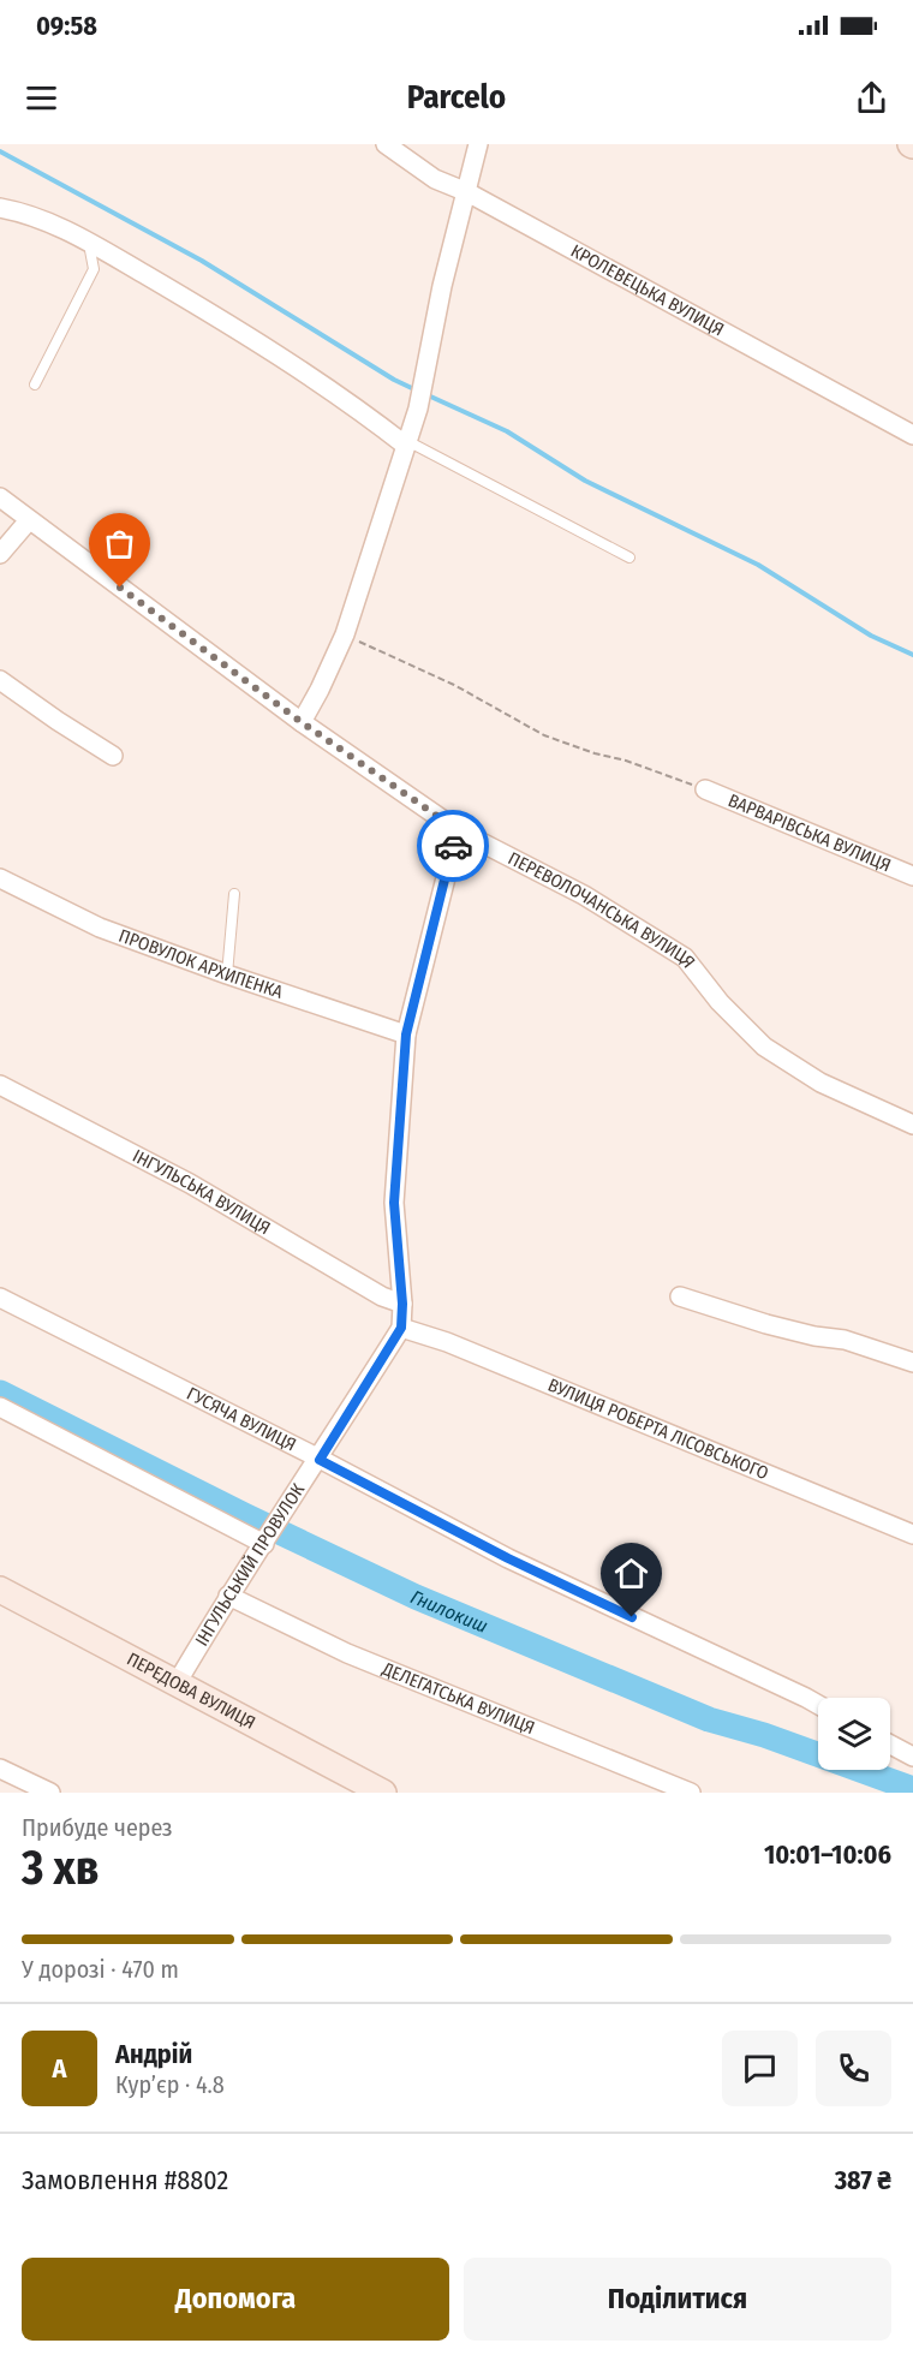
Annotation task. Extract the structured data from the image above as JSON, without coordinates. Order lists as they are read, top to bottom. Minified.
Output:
{"streets":{"main road":["ПЕРЕДОВА ВУЛИЦЯ"],"street":["КРОЛЕВЕЦЬКА ВУЛИЦЯ","ВАРВАРІВСЬКА ВУЛИЦЯ","ПЕРЕВОЛОЧАНСЬКА ВУЛИЦЯ","ПРОВУЛОК АРХИПЕНКА","ІНГУЛЬСЬКА ВУЛИЦЯ","ГУСЯЧА ВУЛИЦЯ","ВУЛИЦЯ РОБЕРТА ЛІСОВСЬКОГО","ІНГУЛЬСЬКИЙ ПРОВУЛОК","ДЕЛЕГАТСЬКА ВУЛИЦЯ"]},"crossings":[["ПЕРЕВОЛОЧАНСЬКА ВУЛИЦЯ","ІНГУЛЬСЬКИЙ ПРОВУЛОК"],["ПРОВУЛОК АРХИПЕНКА","ІНГУЛЬСЬКИЙ ПРОВУЛОК"],["ІНГУЛЬСЬКА ВУЛИЦЯ","ІНГУЛЬСЬКИЙ ПРОВУЛОК"],["ГУСЯЧА ВУЛИЦЯ","ІНГУЛЬСЬКИЙ ПРОВУЛОК"],["ВУЛИЦЯ РОБЕРТА ЛІСОВСЬКОГО","ІНГУЛЬСЬКИЙ ПРОВУЛОК"],["ІНГУЛЬСЬКИЙ ПРОВУЛОК","ПЕРЕДОВА ВУЛИЦЯ"],["ІНГУЛЬСЬКИЙ ПРОВУЛОК","ДЕЛЕГАТСЬКА ВУЛИЦЯ"]],"water":["Гнилокиш"],"page":{"status":"09:58","header":"Parcelo","heading":["3 хв","Прибуде через","10:01–10:06"],"panel":["Андрій","Кур’єр · 4.8","Замовлення #8802","387 ₴"],"bar":"У дорозі · 470 m","round":"А","buttons":["Допомога","Поділитися"]}}
